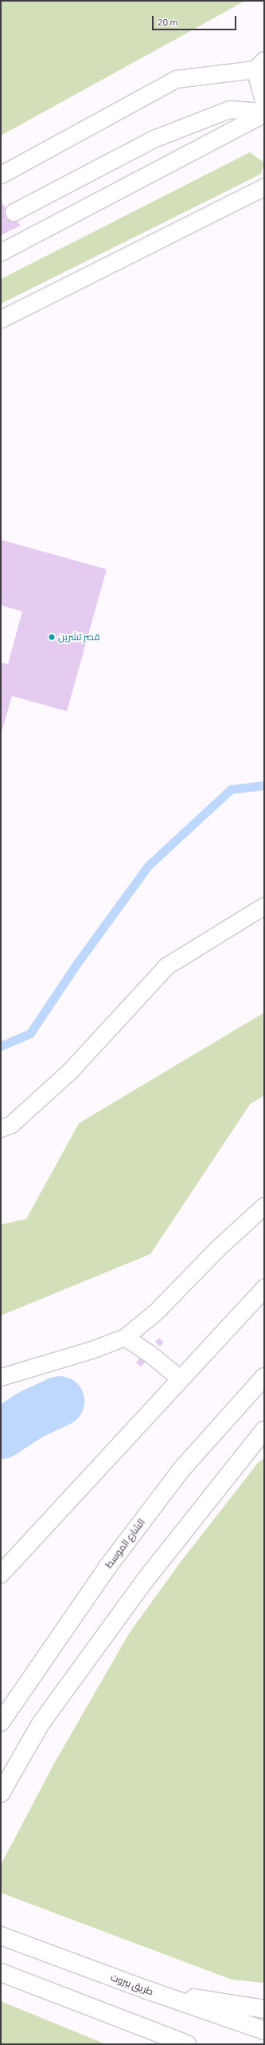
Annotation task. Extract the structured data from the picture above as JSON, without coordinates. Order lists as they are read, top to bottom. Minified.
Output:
{"streets":{"main road":["الشارع الموسط","طريق بيروت"]},"places":["قصر تشرين"],"scale_bar":"20 m"}
